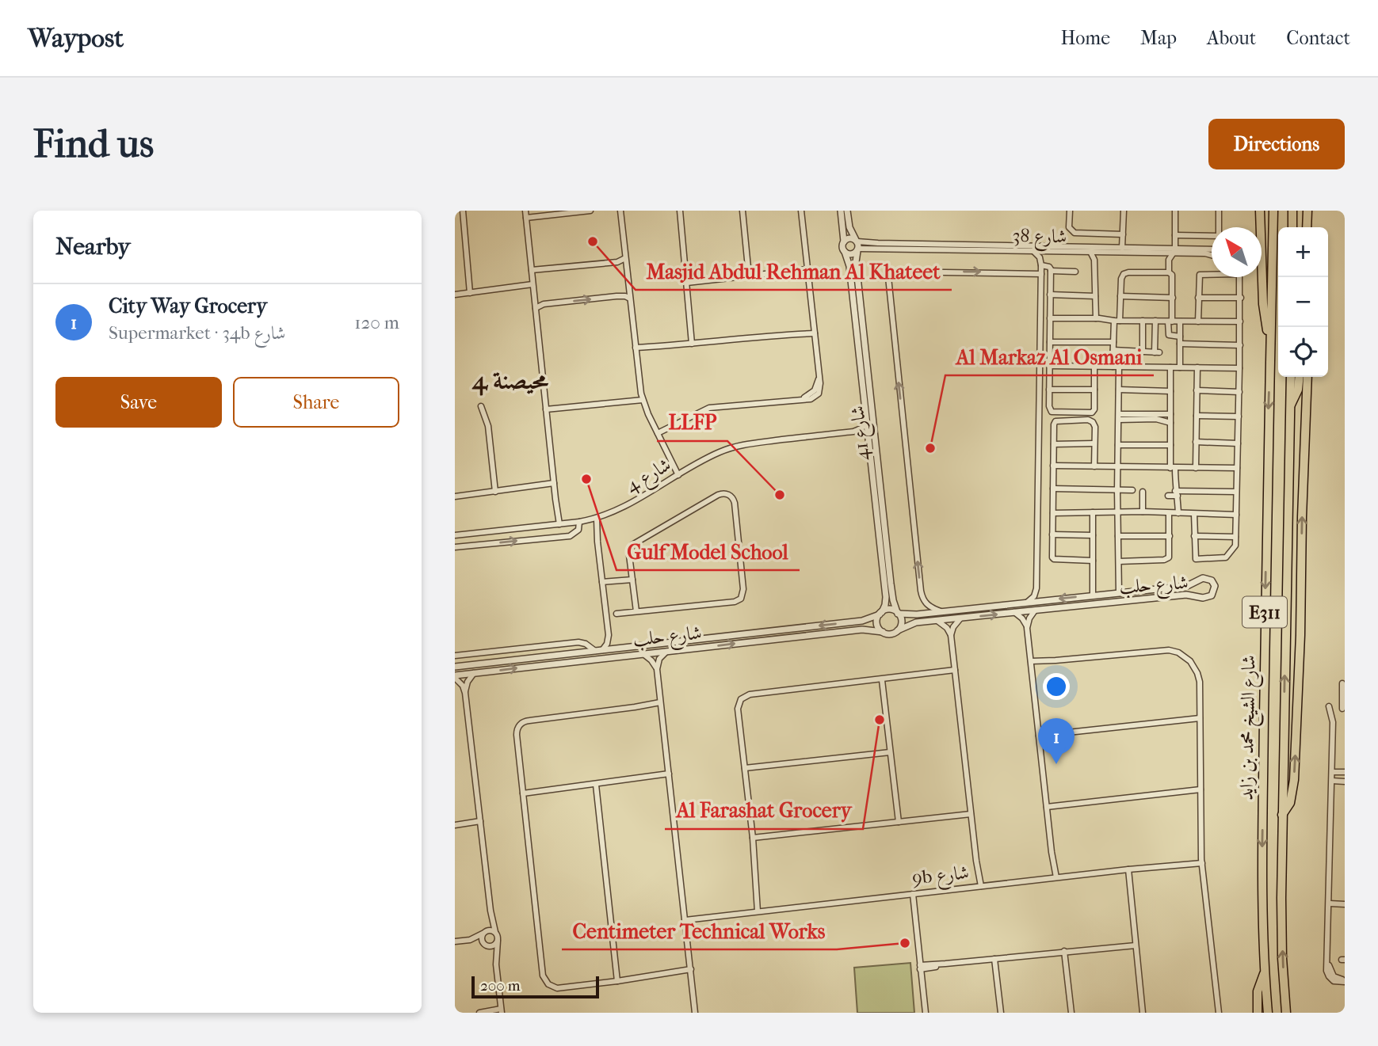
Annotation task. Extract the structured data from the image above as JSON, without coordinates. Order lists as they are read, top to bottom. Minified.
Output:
{"streets":{"highway":["E311","شارع الشيخ محمد بن زايد"],"street":["شارع 38","شارع 41","شارع 4","شارع حلب","9b شارع"]},"crossings":[["شارع 38","شارع 41"],["شارع 41","شارع 4"],["شارع 41","شارع حلب"]],"districts":["محيصنة 4"],"places":["Masjid Abdul Rehman Al Khateet","Al Markaz Al Osmani","Gulf Model School","LLFP","Al Farashat Grocery","Centimeter Technical Works"],"scale_bar":"200 m","north":"top left","page":{"header":"Waypost","nav":["Home","Map","About","Contact"],"buttons":["Directions",["Save","Share"]],"title":"Find us","heading":"Nearby","map_buttons":["+","−"],"list":[{"mark":"1","name":"City Way Grocery","note":"Supermarket · 34b شارع","value":"120 m"}],"pins":"1","scale":"200 m"}}
